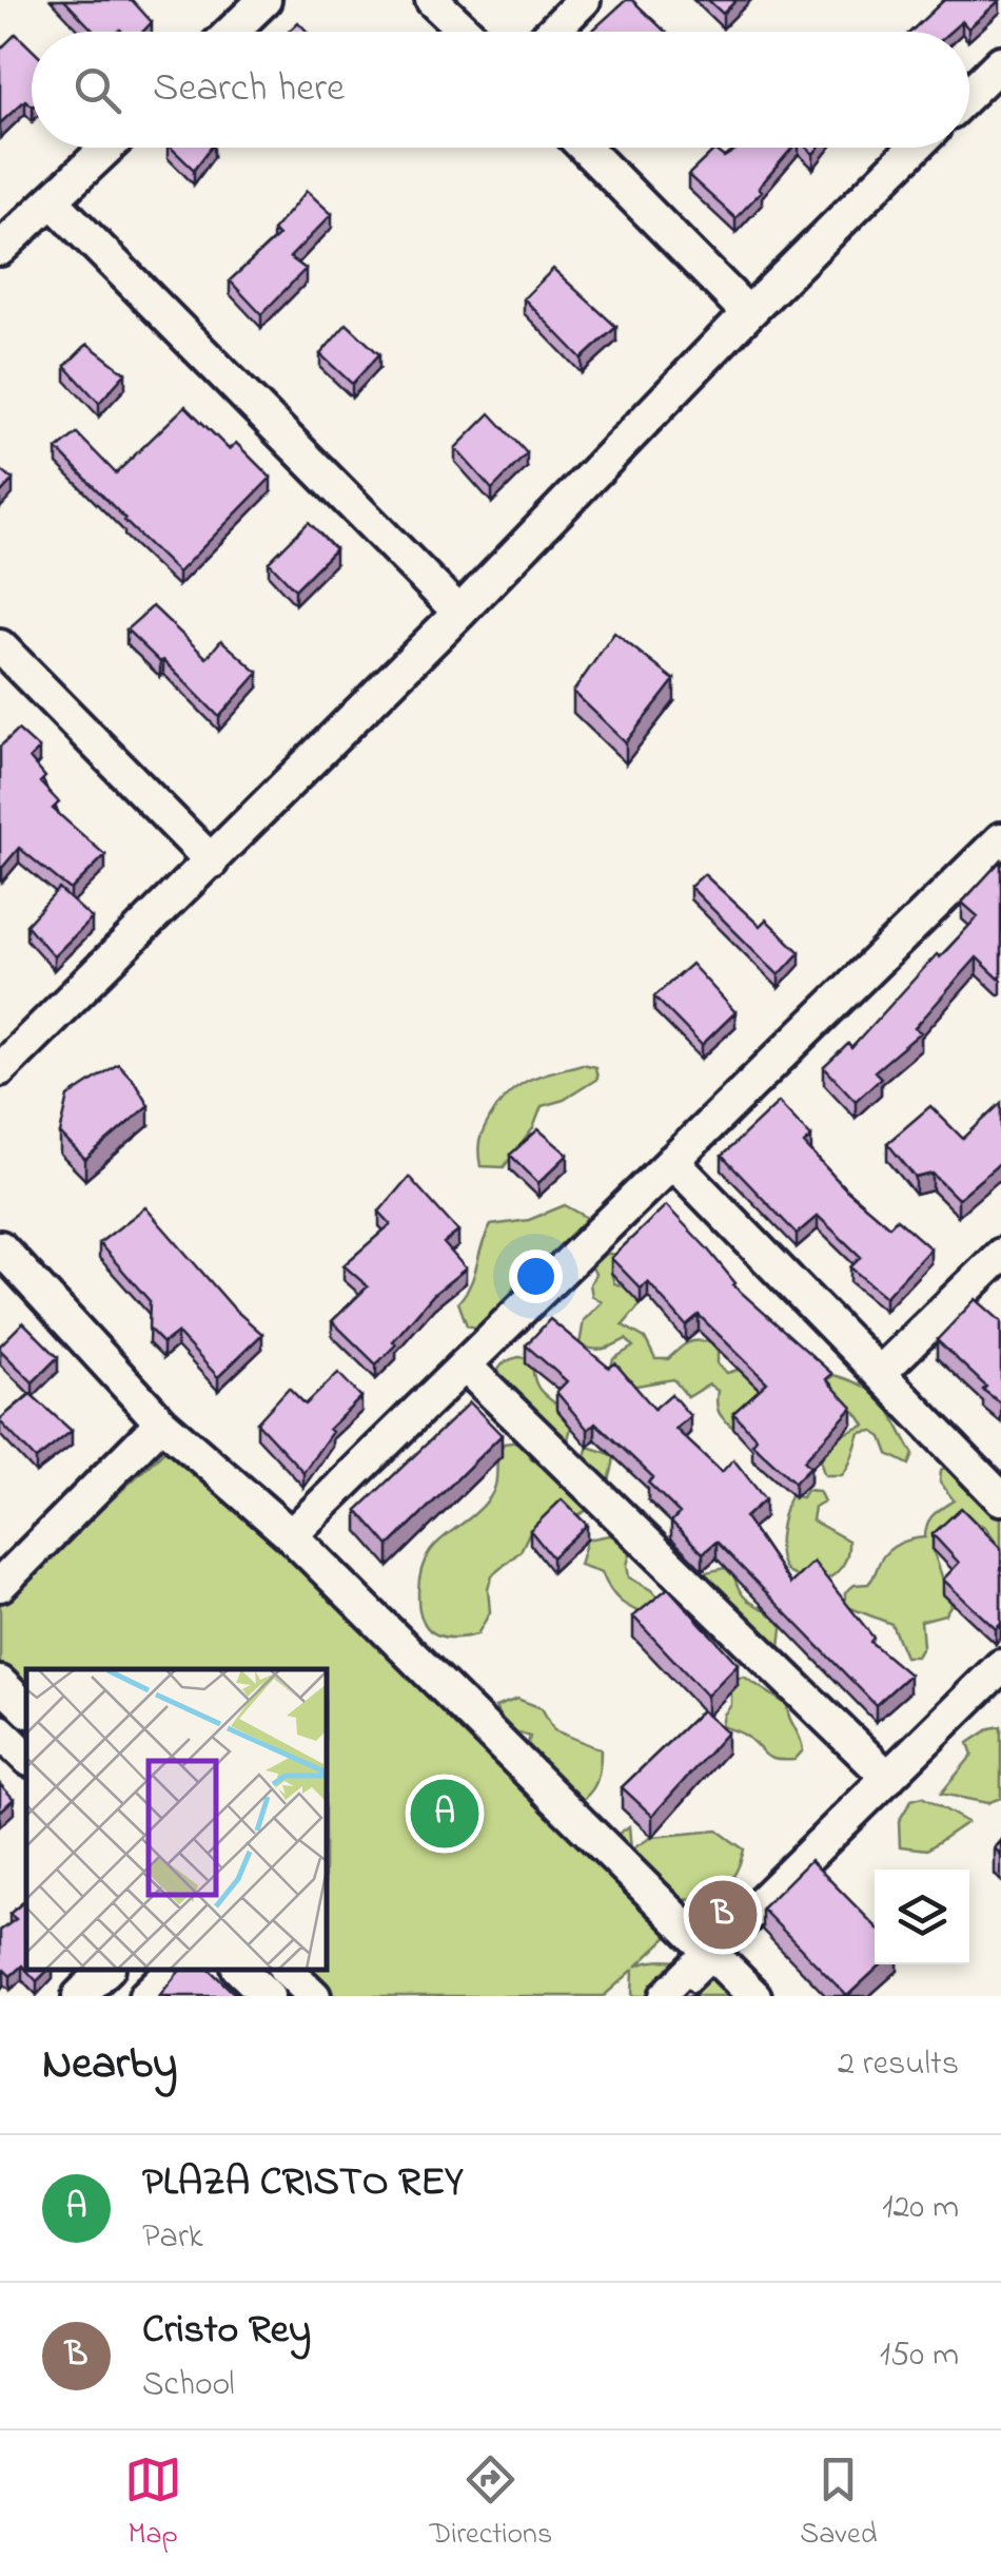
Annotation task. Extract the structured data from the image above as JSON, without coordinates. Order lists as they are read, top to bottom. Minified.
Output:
{"page":{"search":"Search here","pins":["A","B"],"heading":["Nearby","2 results"],"list":[{"mark":"A","name":"PLAZA CRISTO REY","note":"Park","value":"120 m"},{"mark":"B","name":"Cristo Rey","note":"School","value":"150 m"}],"nav":["Map","Directions","Saved"]}}
